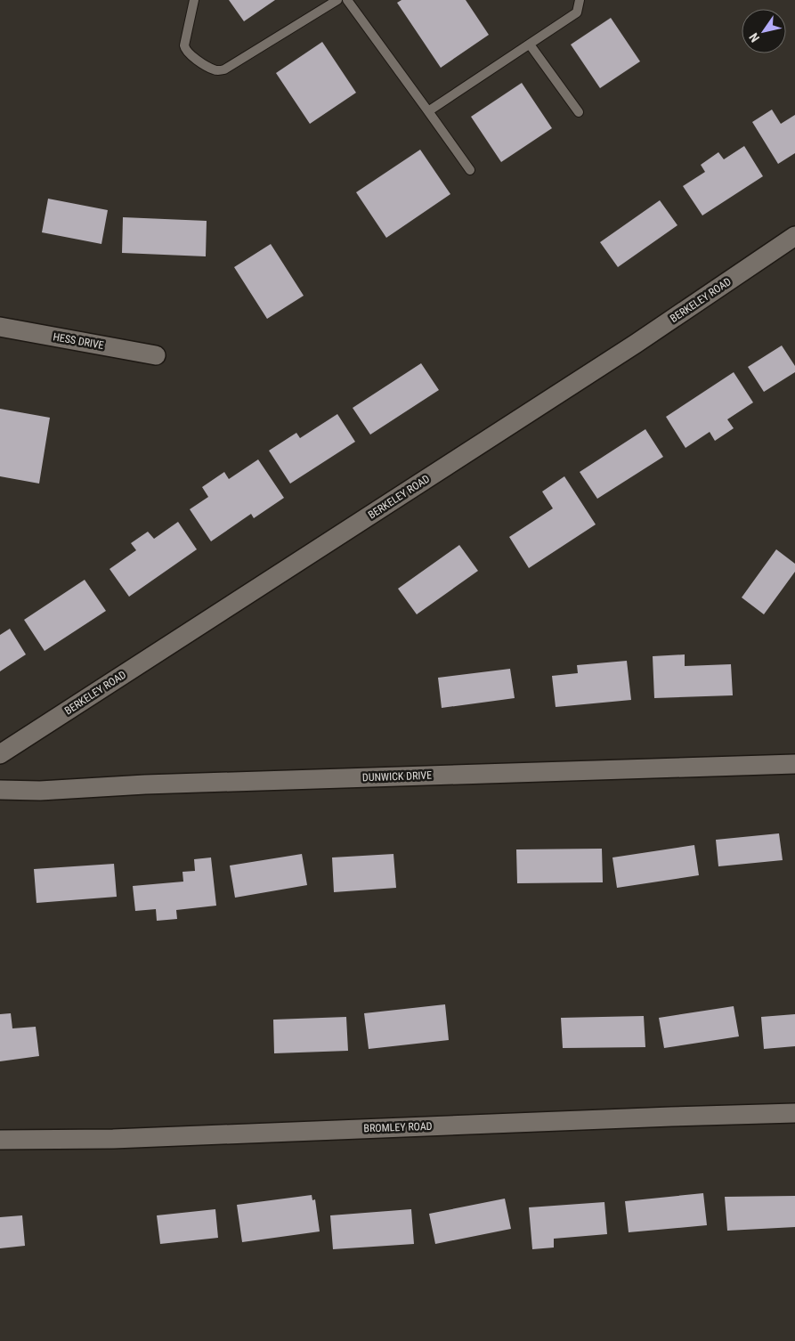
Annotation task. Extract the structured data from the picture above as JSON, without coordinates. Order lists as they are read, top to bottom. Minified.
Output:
{"streets":{"street":["BERKELEY ROAD","HESS DRIVE","DUNWICK DRIVE","BROMLEY ROAD"]},"north":"bottom left"}
